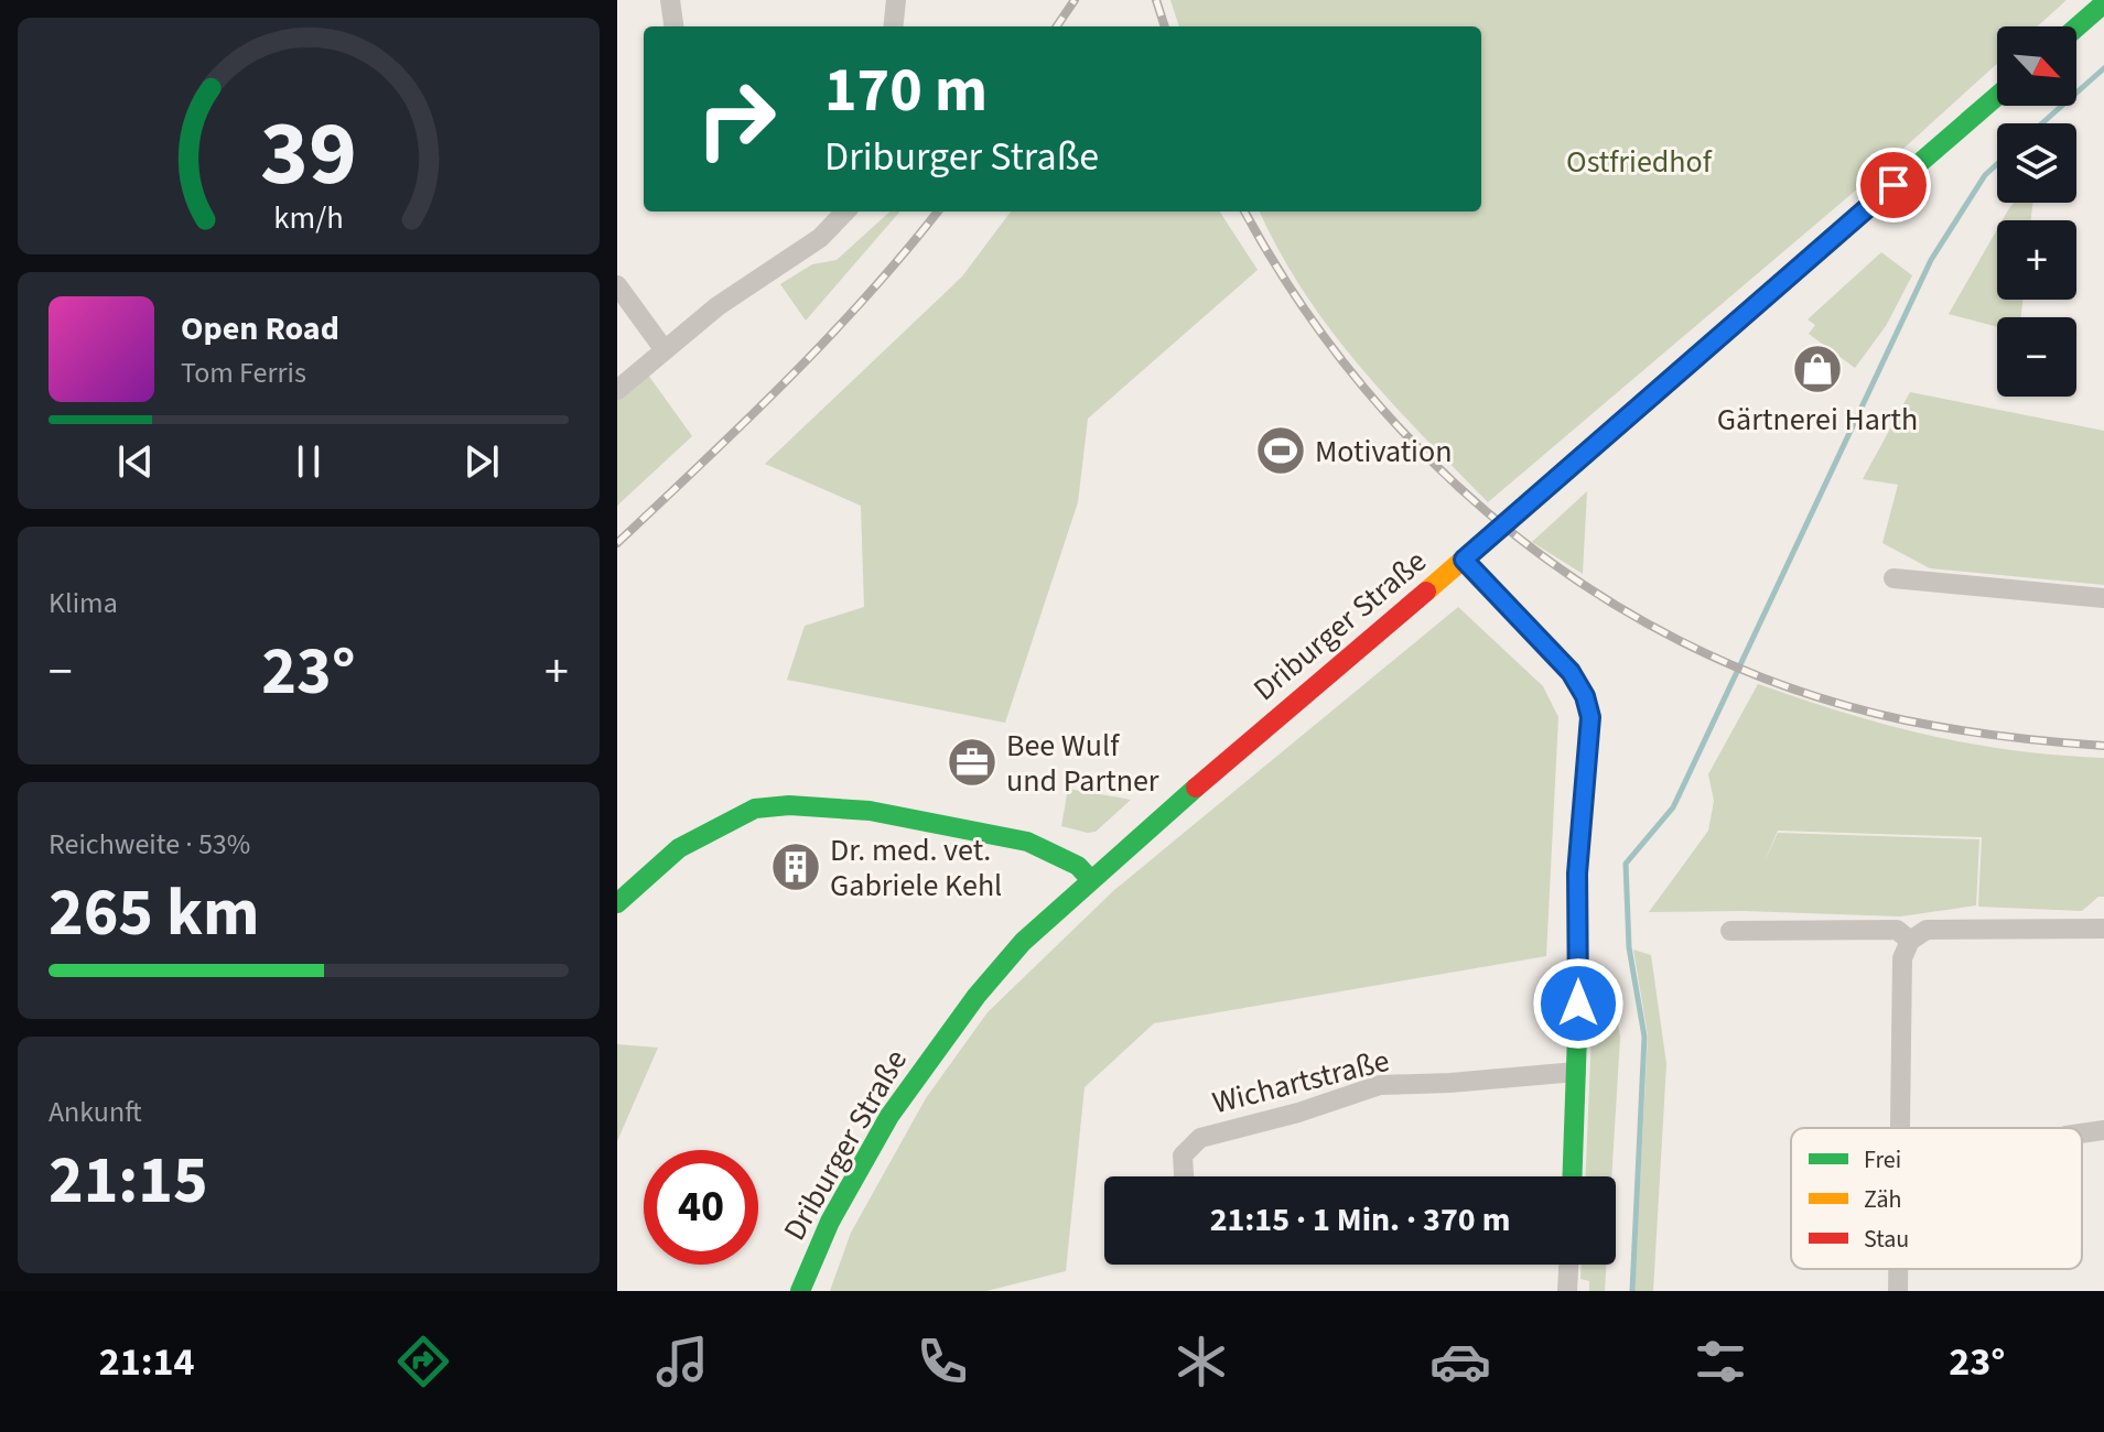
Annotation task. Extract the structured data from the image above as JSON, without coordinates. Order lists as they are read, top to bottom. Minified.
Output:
{"streets":{"main road":["Driburger Straße"],"street":["Wichartstraße"]},"parks":["Ostfriedhof"],"places":{"shop":["Gärtnerei Harth"],"sports":["Motivation"],"office":["Bee Wulf und Partner"],"building":["Dr. med. vet. Gabriele Kehl"]},"legend":["Frei","Zäh","Stau"],"north":"bottom right","page":{"map_buttons":["+","−"],"turn":["170 m","Driburger Straße"],"song":["Open Road","Tom Ferris"],"tile":["Klima",["Reichweite · 53%","265 km"],["Ankunft","21:15"]],"heat":["−","23°","+"],"limit":"40","trip":"21:15 · 1 Min. · 370 m","tabs":["21:14","23°"],"gauge":["39","km/h"]}}
